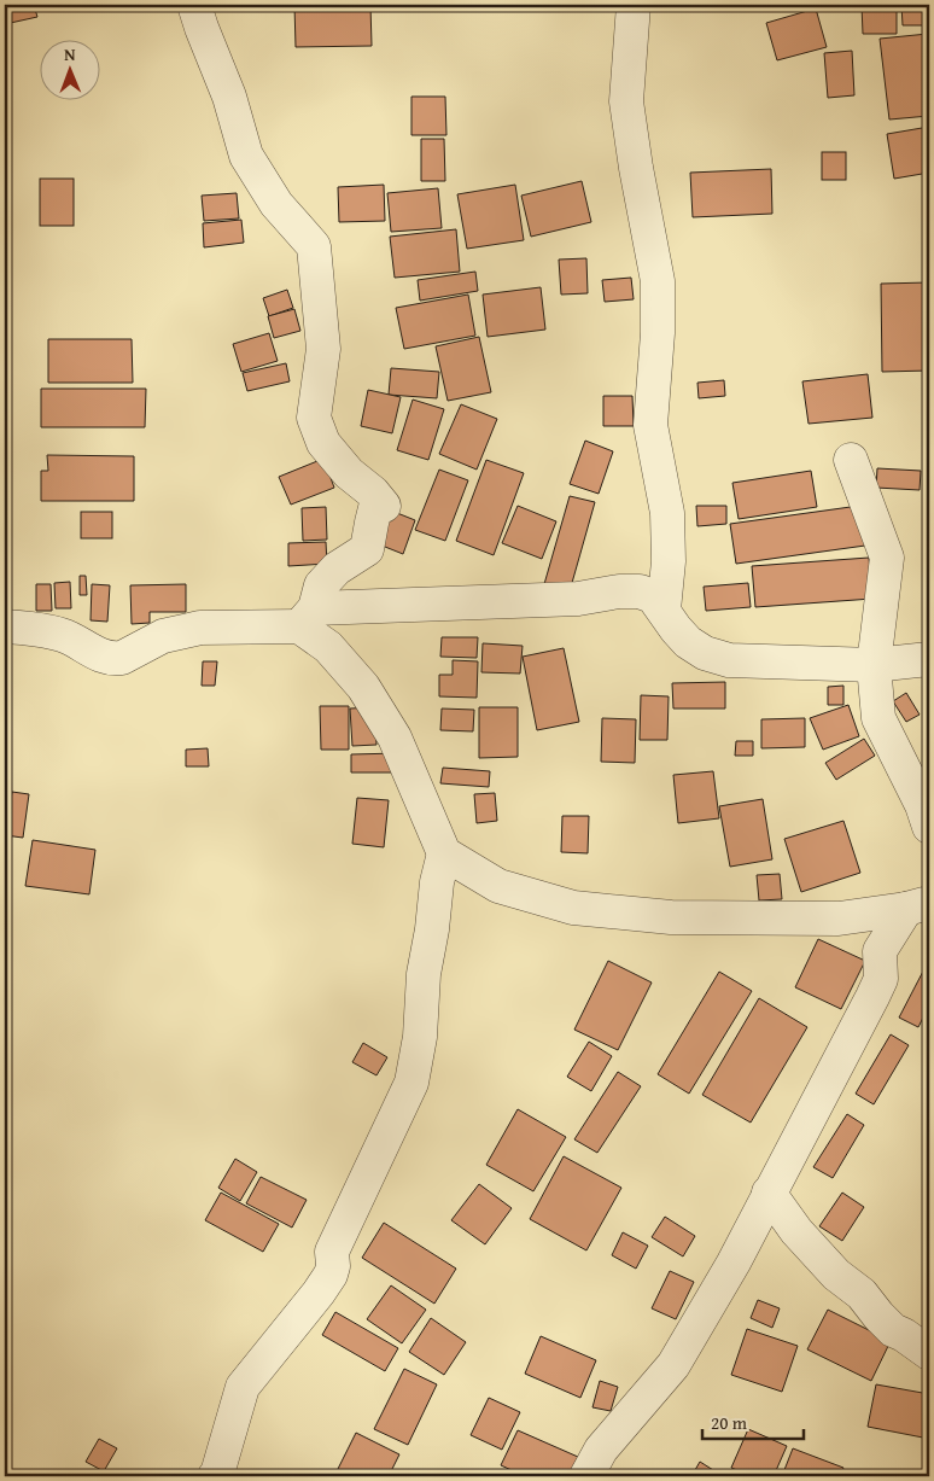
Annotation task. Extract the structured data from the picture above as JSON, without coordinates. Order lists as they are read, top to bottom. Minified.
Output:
{"scale_bar":"20 m","north":"top"}
